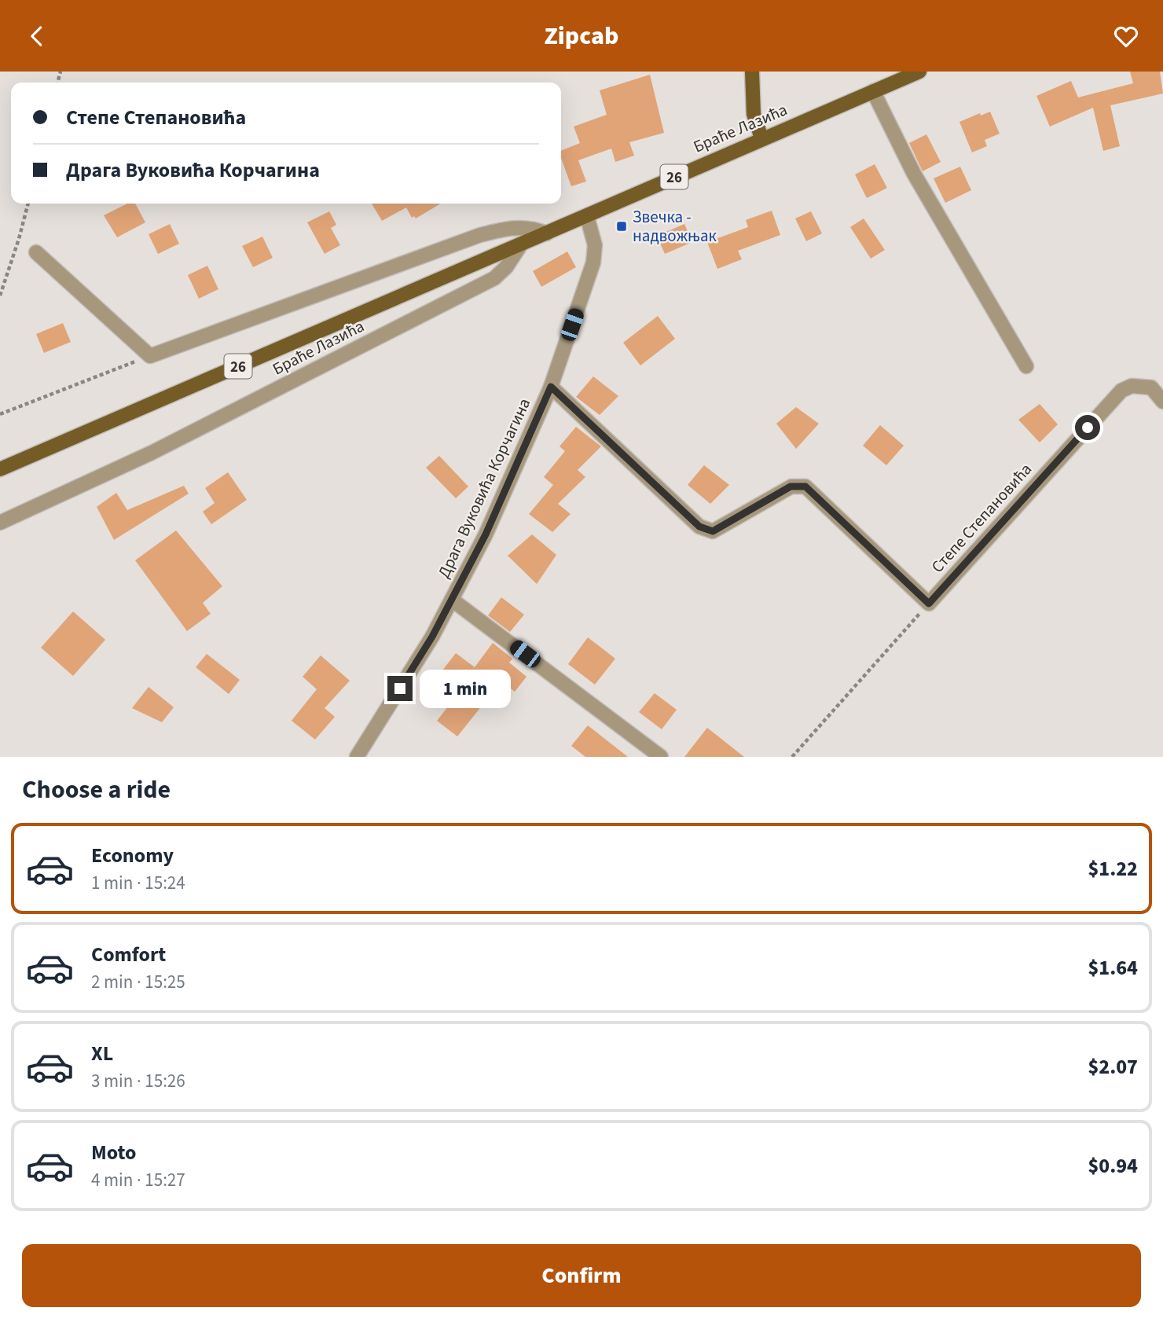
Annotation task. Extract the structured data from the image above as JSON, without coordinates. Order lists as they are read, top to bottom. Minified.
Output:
{"streets":{"main road":["Браће Лазића","26"],"street":["Драга Вуковића Корчагина","Степе Степановића"]},"crossings":[["Браће Лазића","Драга Вуковића Корчагина"]],"places":{"transit":["Звечка - надвожњак"]},"page":{"header":"Zipcab","banner":["Степе Степановића","Драга Вуковића Корчагина"],"bubble":"1 min","heading":"Choose a ride","list":[{"name":"Economy","note":"1 min · 15:24","value":"$1.22"},{"name":"Comfort","note":"2 min · 15:25","value":"$1.64"},{"name":"XL","note":"3 min · 15:26","value":"$2.07"},{"name":"Moto","note":"4 min · 15:27","value":"$0.94"}],"buttons":"Confirm"}}
